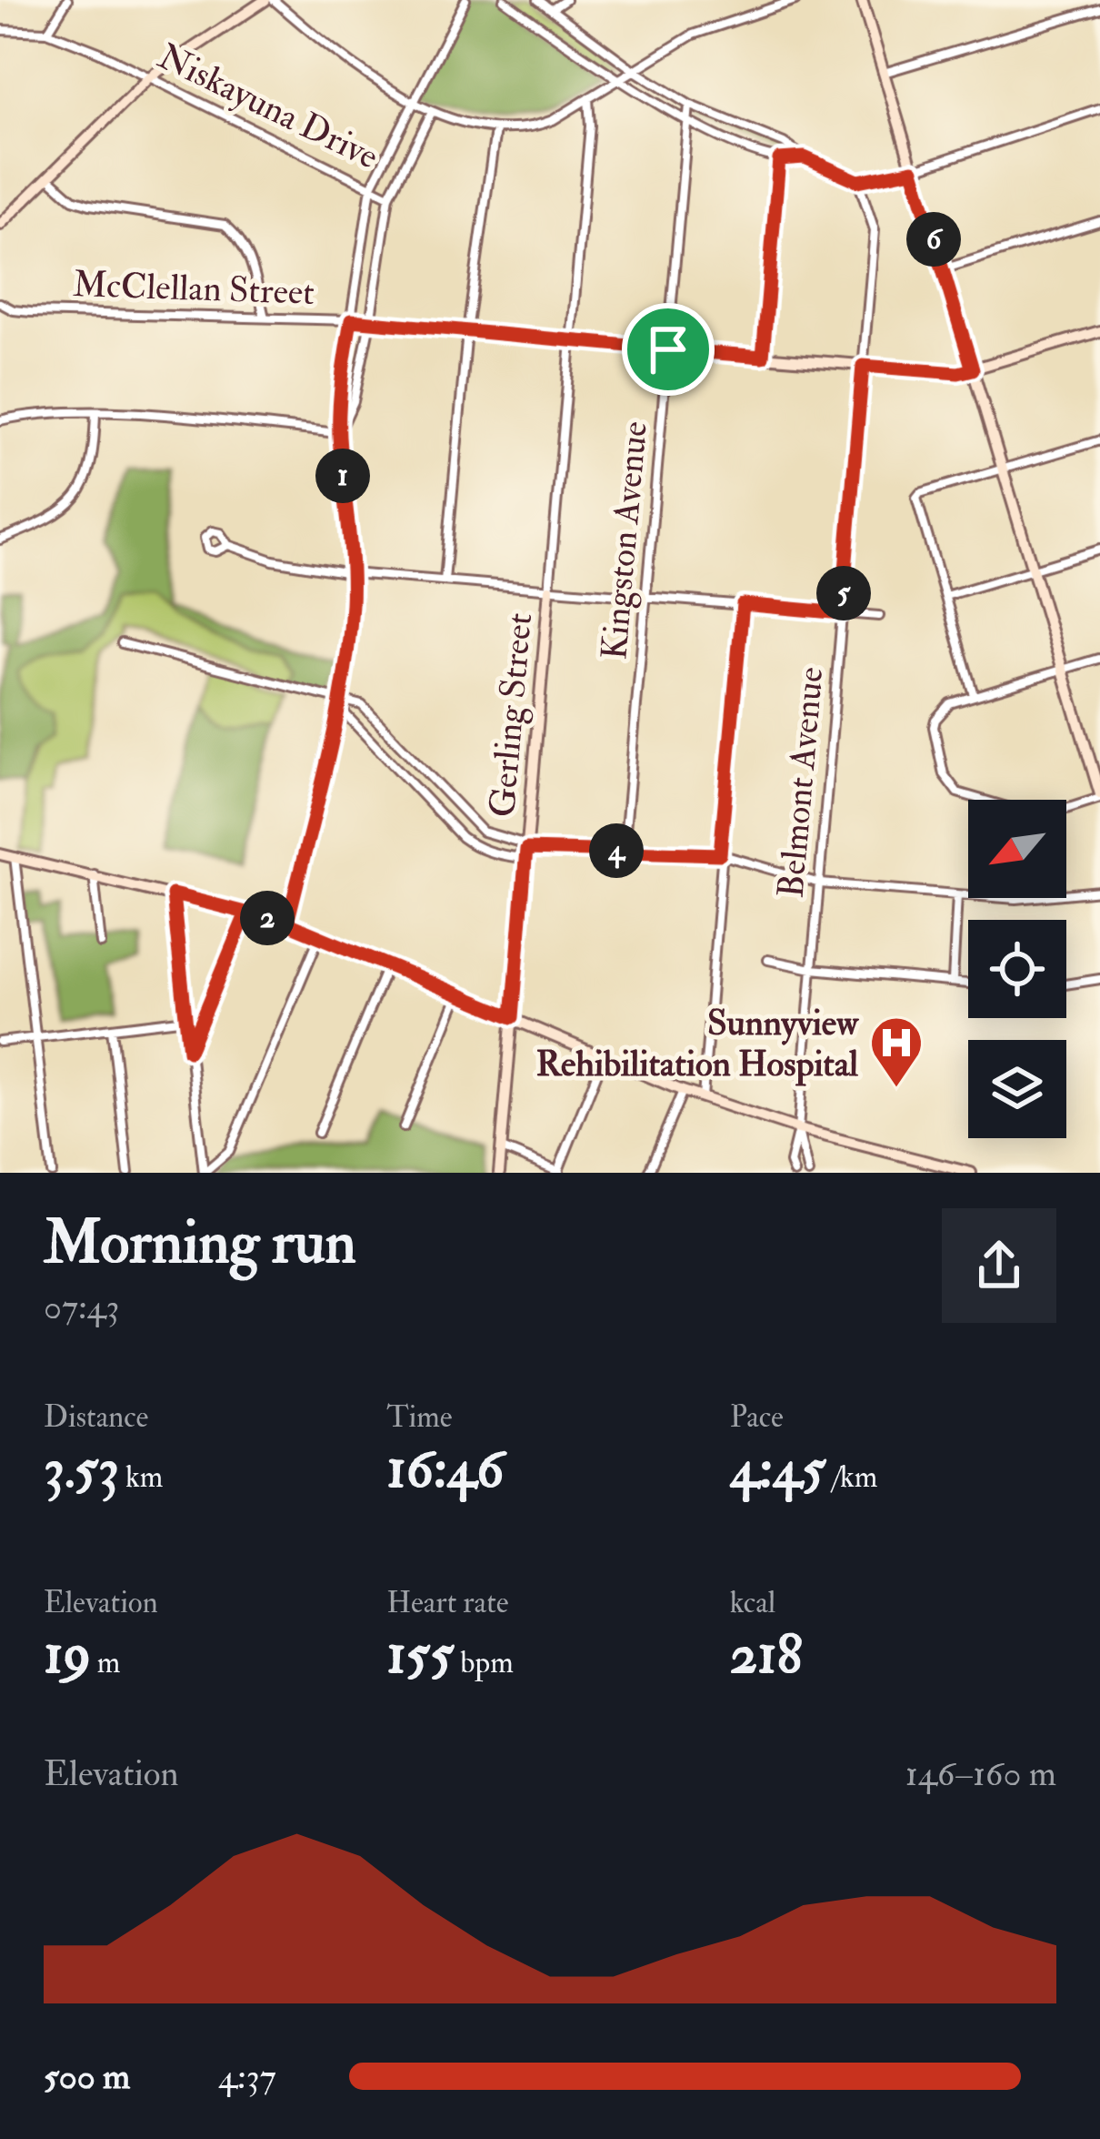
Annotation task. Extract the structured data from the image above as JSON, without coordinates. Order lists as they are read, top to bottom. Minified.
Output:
{"streets":{"street":["Niskayuna Drive","McClellan Street","Kingston Avenue","Gerling Street","Belmont Avenue"]},"crossings":[["McClellan Street","Kingston Avenue"],["McClellan Street","Belmont Avenue"]],"places":{"hospital":["Sunnyview Rehibilitation Hospital"]},"north":"bottom left","page":{"pins":["6","1","5","4","2"],"heading":["Morning run","07:43"],"stats":[["Distance","3.53 km"],["Time","16:46"],["Pace","4:45 /km"],["Elevation","19 m"],["Heart rate","155 bpm"],["kcal","218"]],"chart":["Elevation","146–160 m"],"list":[{"name":"500 m","note":"4:37"}]}}
